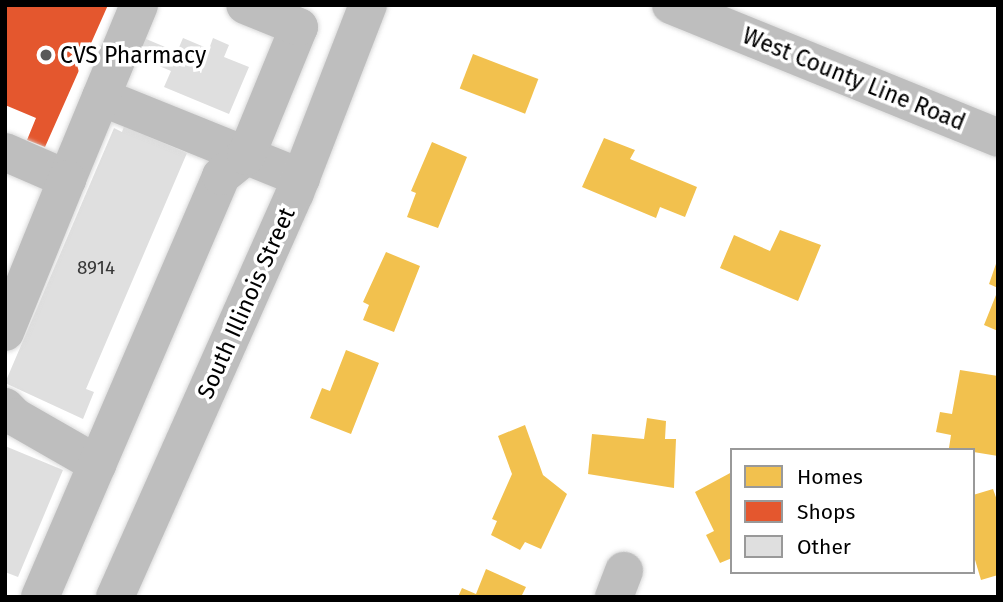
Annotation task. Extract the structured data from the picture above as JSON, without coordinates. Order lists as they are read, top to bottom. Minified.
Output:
{"streets":{"street":["West County Line Road","South Illinois Street"]},"places":["CVS Pharmacy"],"house_numbers":["8914"],"legend":["Homes","Shops","Other"]}
